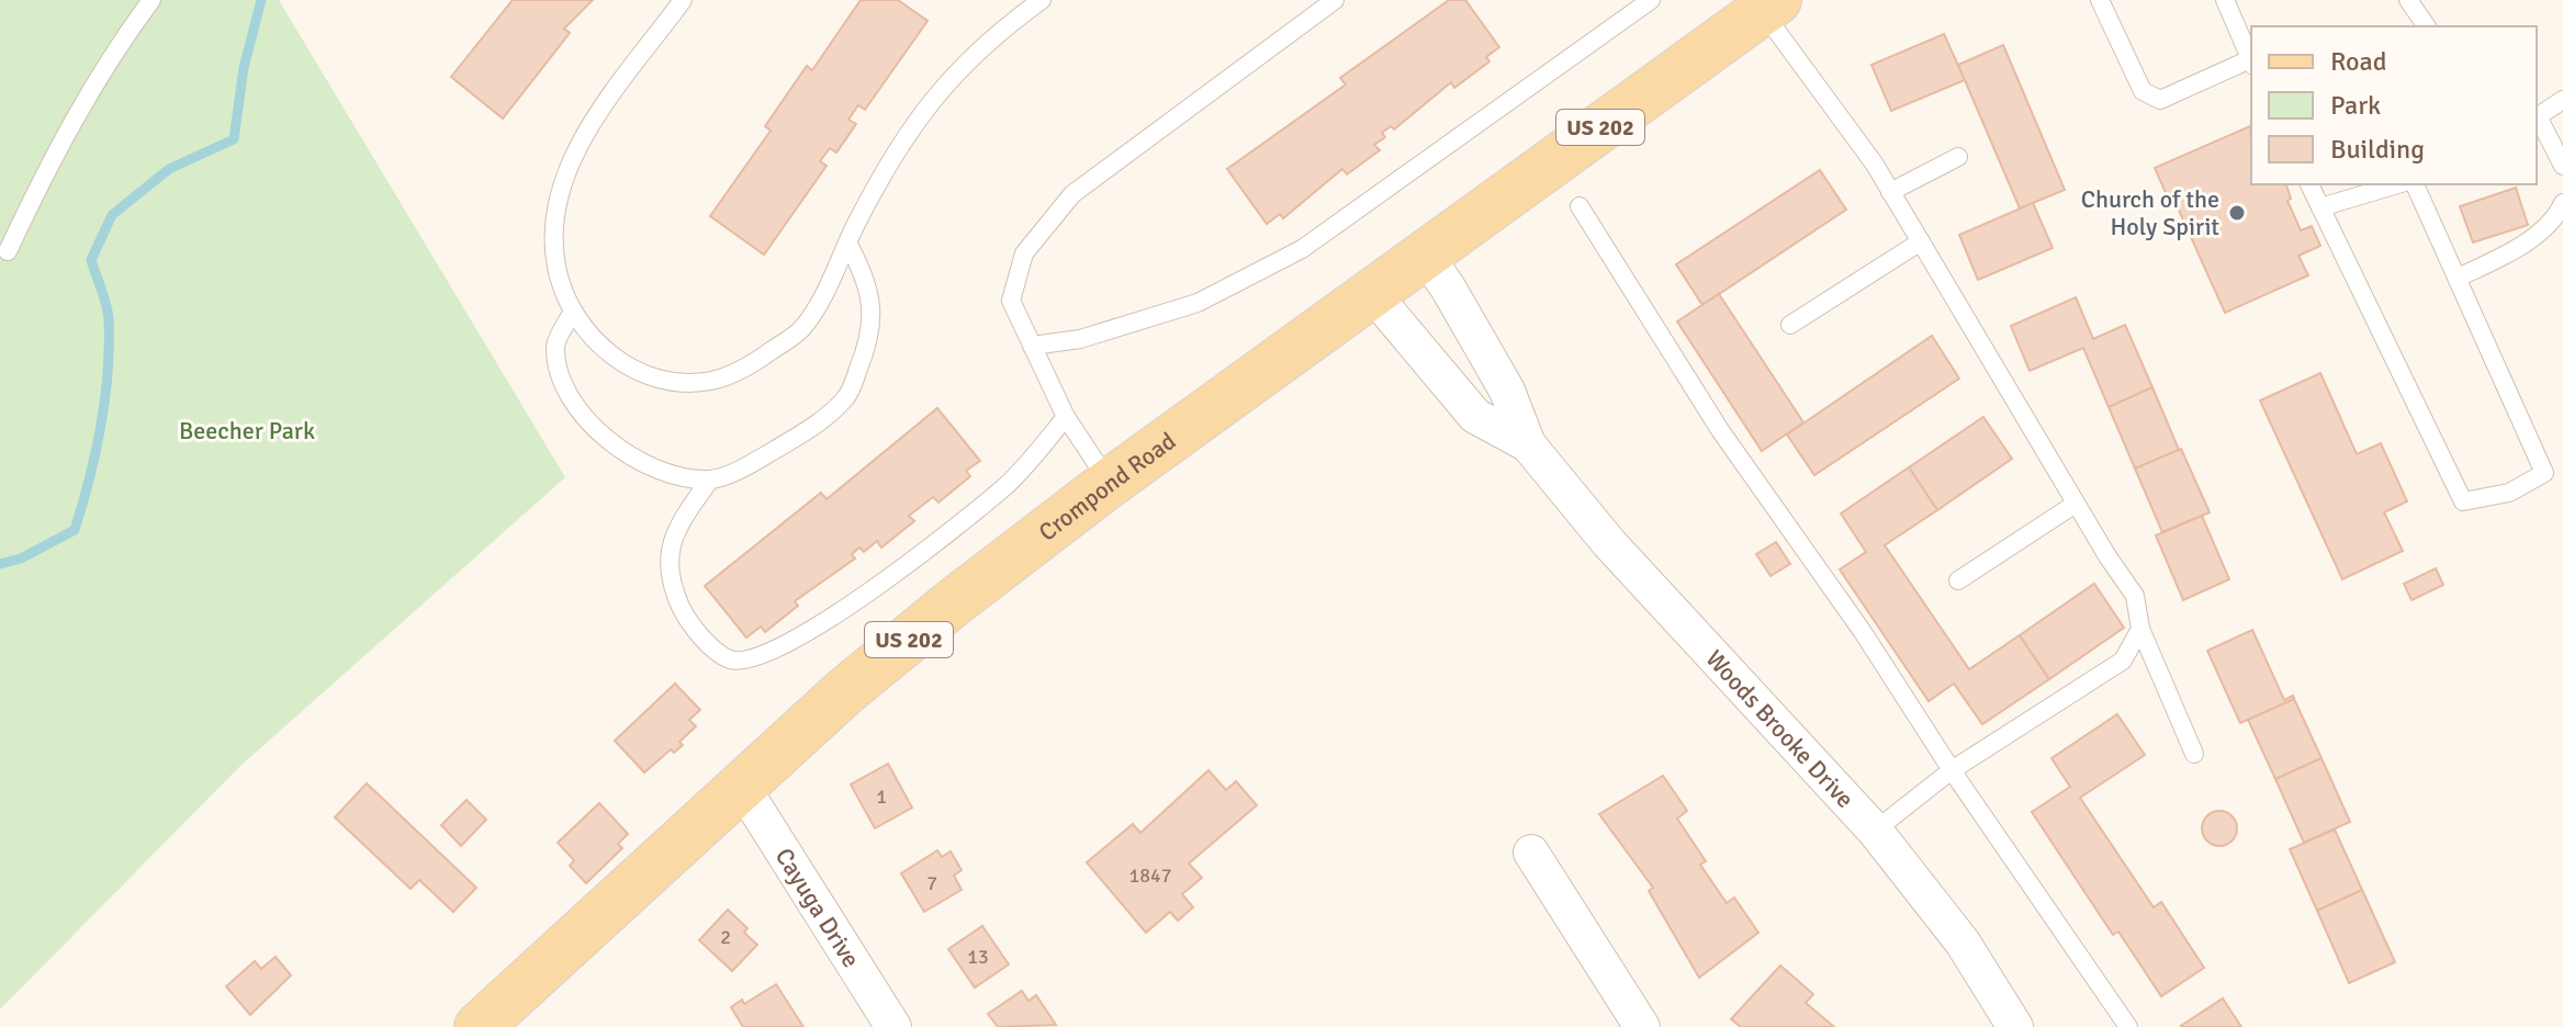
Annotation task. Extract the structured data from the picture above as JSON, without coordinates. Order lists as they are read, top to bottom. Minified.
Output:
{"streets":{"main road":["US 202","Crompond Road"],"street":["Woods Brooke Drive","Cayuga Drive"]},"crossings":[["Crompond Road","Woods Brooke Drive"],["Crompond Road","Cayuga Drive"]],"parks":["Beecher Park"],"places":["Church of the Holy Spirit"],"house_numbers":["1","1847","7","2","13"],"legend":["Road","Park","Building"]}
